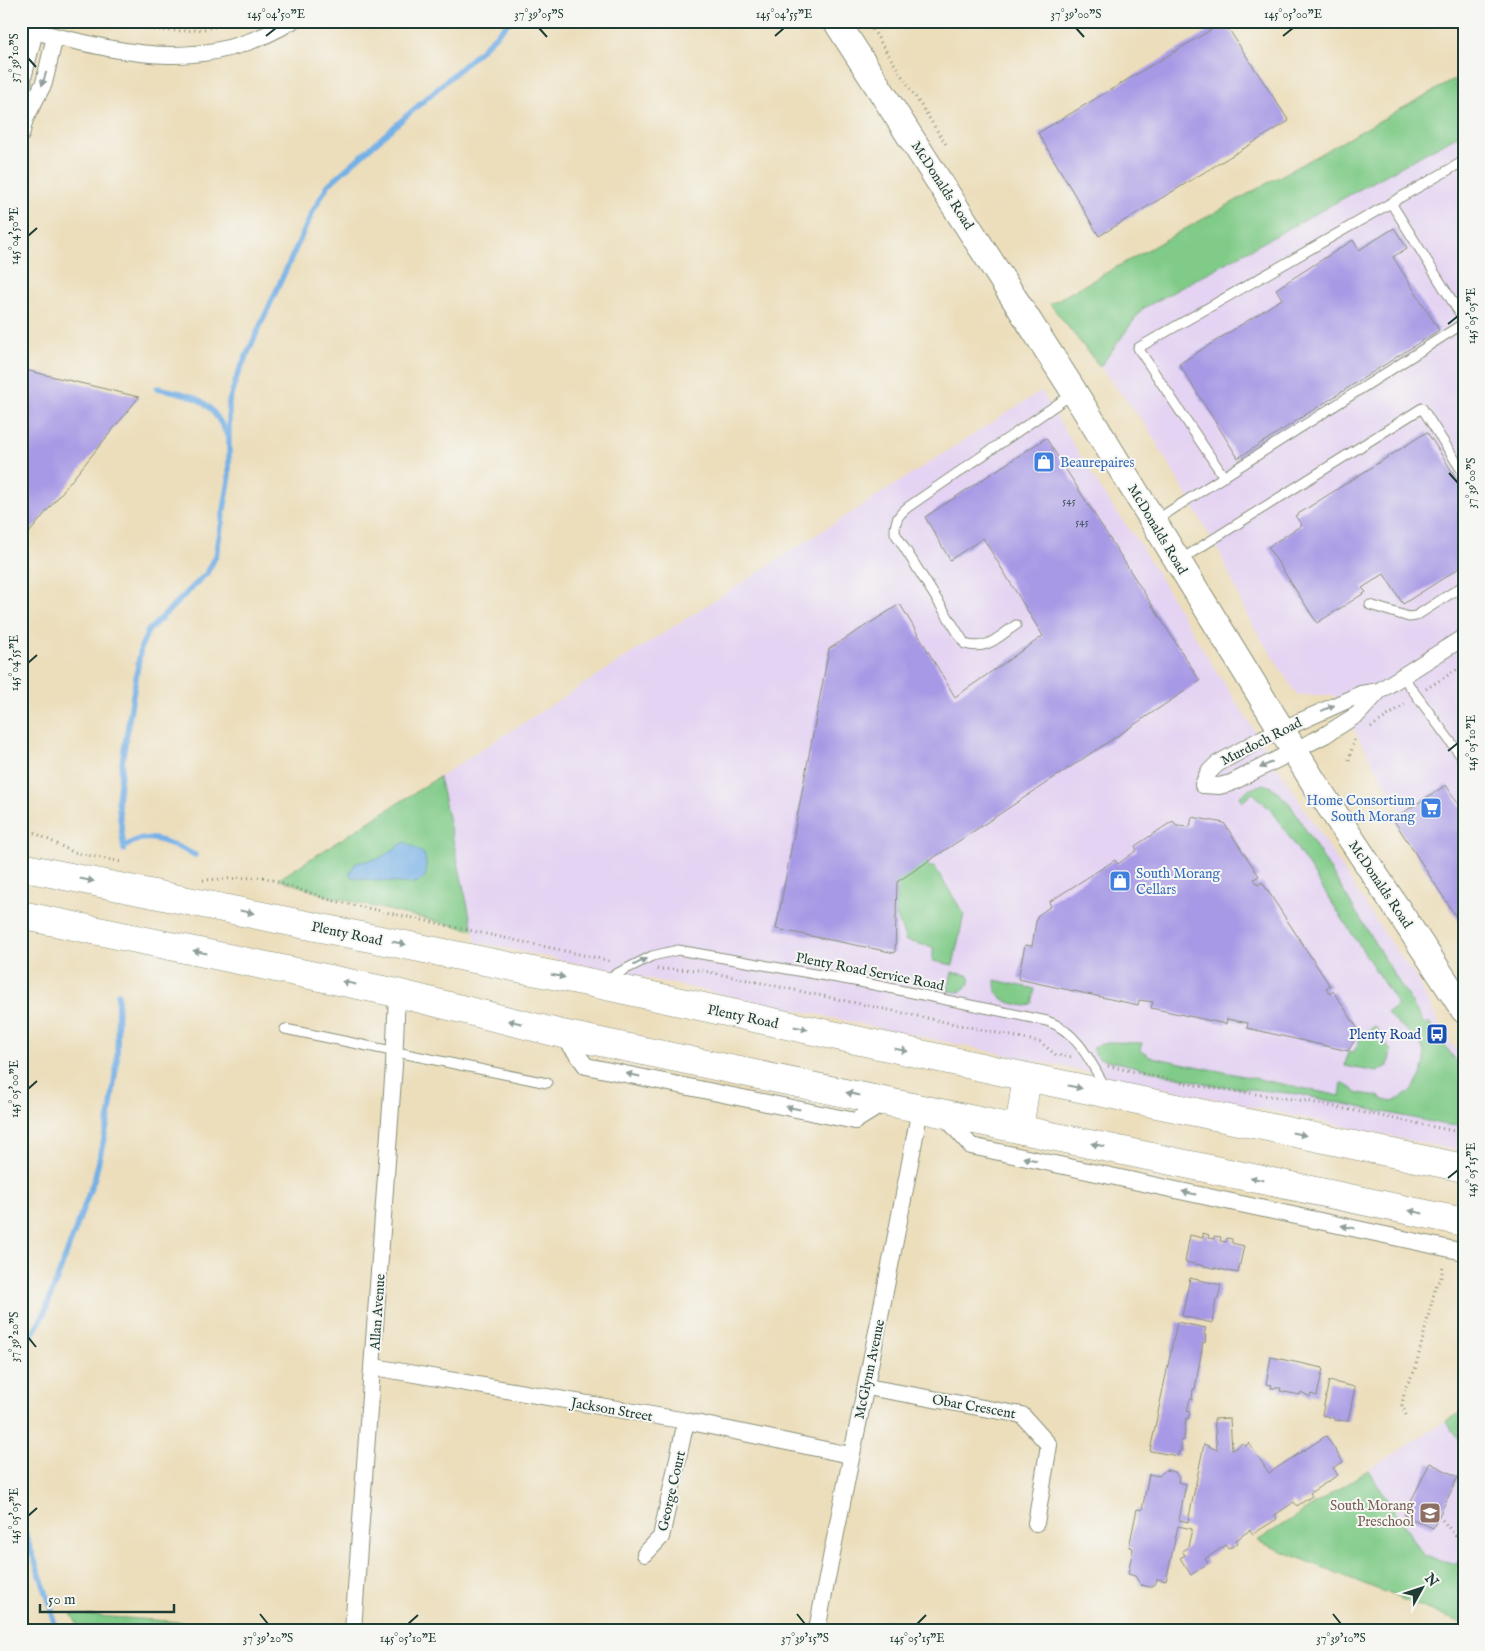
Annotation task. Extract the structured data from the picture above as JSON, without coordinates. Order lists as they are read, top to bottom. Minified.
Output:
{"streets":{"highway":["Plenty Road"],"main road":["McDonalds Road"],"street":["Murdoch Road","Allan Avenue","McGlynn Avenue","Obar Crescent","Jackson Street","George Court"],"lane":["Plenty Road Service Road"]},"crossings":[["McDonalds Road","Murdoch Road"],["Plenty Road","Plenty Road Service Road"],["Allan Avenue","Jackson Street"],["McGlynn Avenue","Obar Crescent"],["McGlynn Avenue","Jackson Street"],["Jackson Street","George Court"]],"one_way":["Plenty Road Service Road"],"places":{"shop":["Beaurepaires","South Morang Cellars"],"supermarket":["Home Consortium South Morang"],"bus stop":["Plenty Road"],"school or university":["South Morang Preschool"]},"house_numbers":["545","545"],"scale_bar":"50 m","north":"top right","coordinates":["145°04'50\"E","37°39'05\"S","145°04'55\"E","37°39'00\"S","145°05'00\"E","37°39'10\"S","145°05'05\"E","145°05'10\"E","145°05'15\"E","37°39'20\"S","37°39'15\"S"]}
